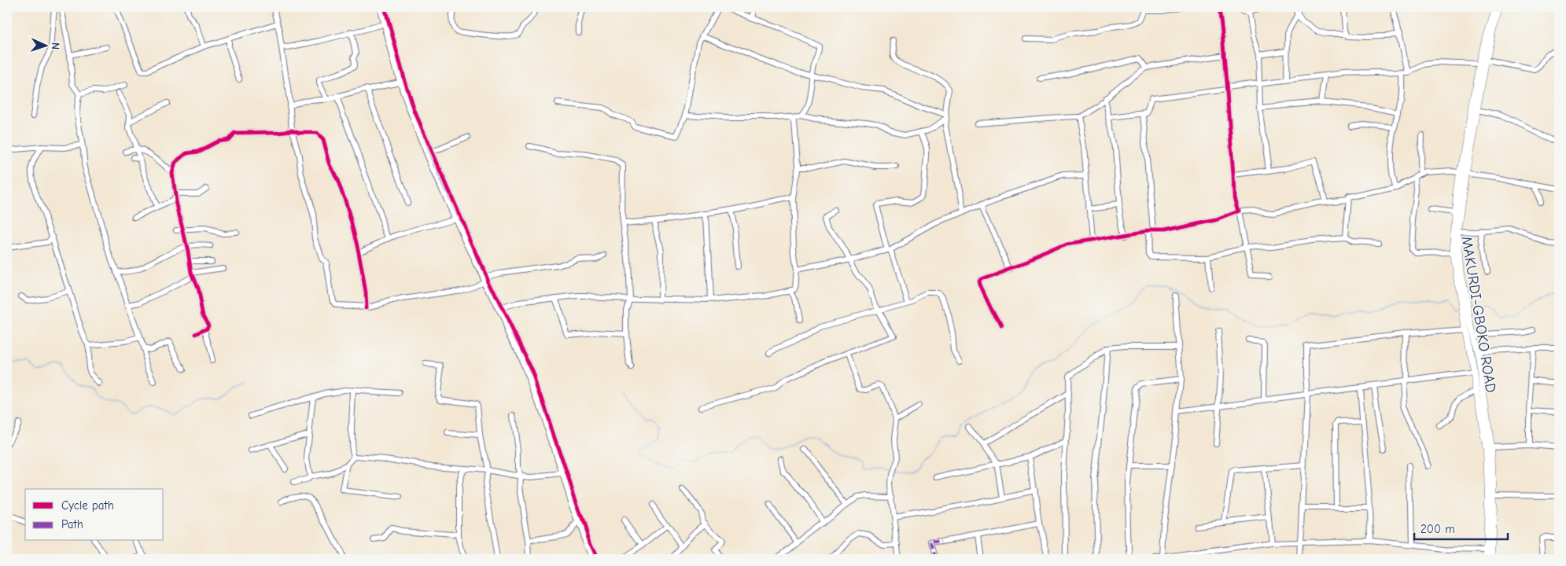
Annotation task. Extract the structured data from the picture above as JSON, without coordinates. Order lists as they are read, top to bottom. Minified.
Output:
{"streets":{"main road":["MAKURDI-GBOKO ROAD"]},"legend":["Cycle path","Path"],"scale_bar":"200 m","north":"right"}
